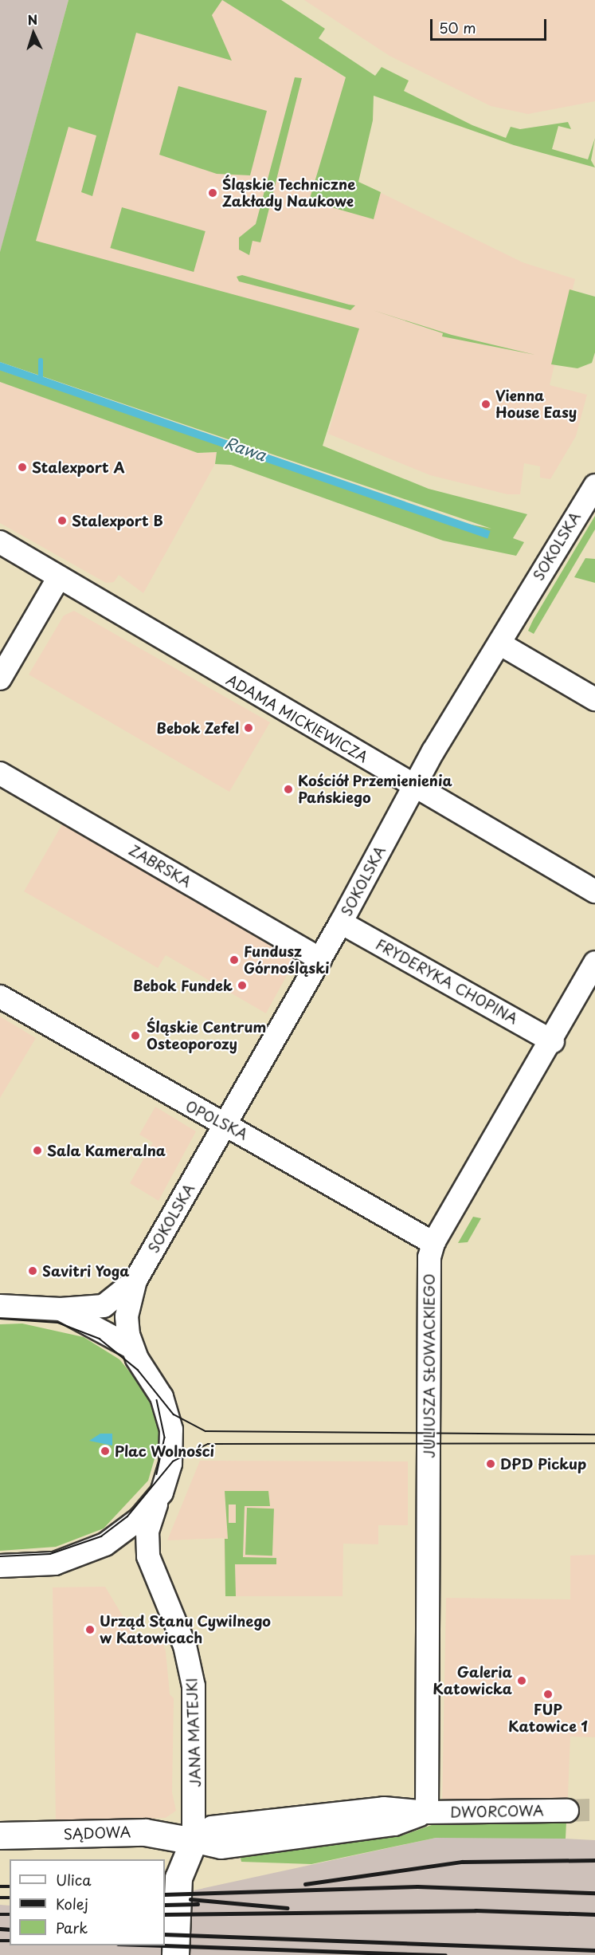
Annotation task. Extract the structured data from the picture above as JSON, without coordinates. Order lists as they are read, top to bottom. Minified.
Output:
{"streets":{"main road":["SĄDOWA"],"street":["SOKOLSKA","ADAMA MICKIEWICZA","ZABRSKA","FRYDERYKA CHOPINA","OPOLSKA","JULIUSZA SŁOWACKIEGO","JANA MATEJKI","DWORCOWA"]},"crossings":[["SOKOLSKA","ADAMA MICKIEWICZA"],["SOKOLSKA","ZABRSKA"],["SOKOLSKA","FRYDERYKA CHOPINA"],["SOKOLSKA","OPOLSKA"],["FRYDERYKA CHOPINA","JULIUSZA SŁOWACKIEGO"],["OPOLSKA","JULIUSZA SŁOWACKIEGO"],["JULIUSZA SŁOWACKIEGO","DWORCOWA"],["JANA MATEJKI","SĄDOWA"]],"water":["Rawa"],"places":["Śląskie Techniczne Zakłady Naukowe","Vienna House Easy","Stalexport A","Stalexport B","Bebok Zefel","Kościół Przemienienia Pańskiego","Fundusz Górnośląski","Bebok Fundek","Śląskie Centrum Osteoporozy","Sala Kameralna","Savitri Yoga","Plac Wolności","DPD Pickup","Urząd Stanu Cywilnego w Katowicach","Galeria Katowicka","FUP Katowice 1"],"legend":["Ulica","Kolej","Park"],"scale_bar":"50 m","north":"top"}
